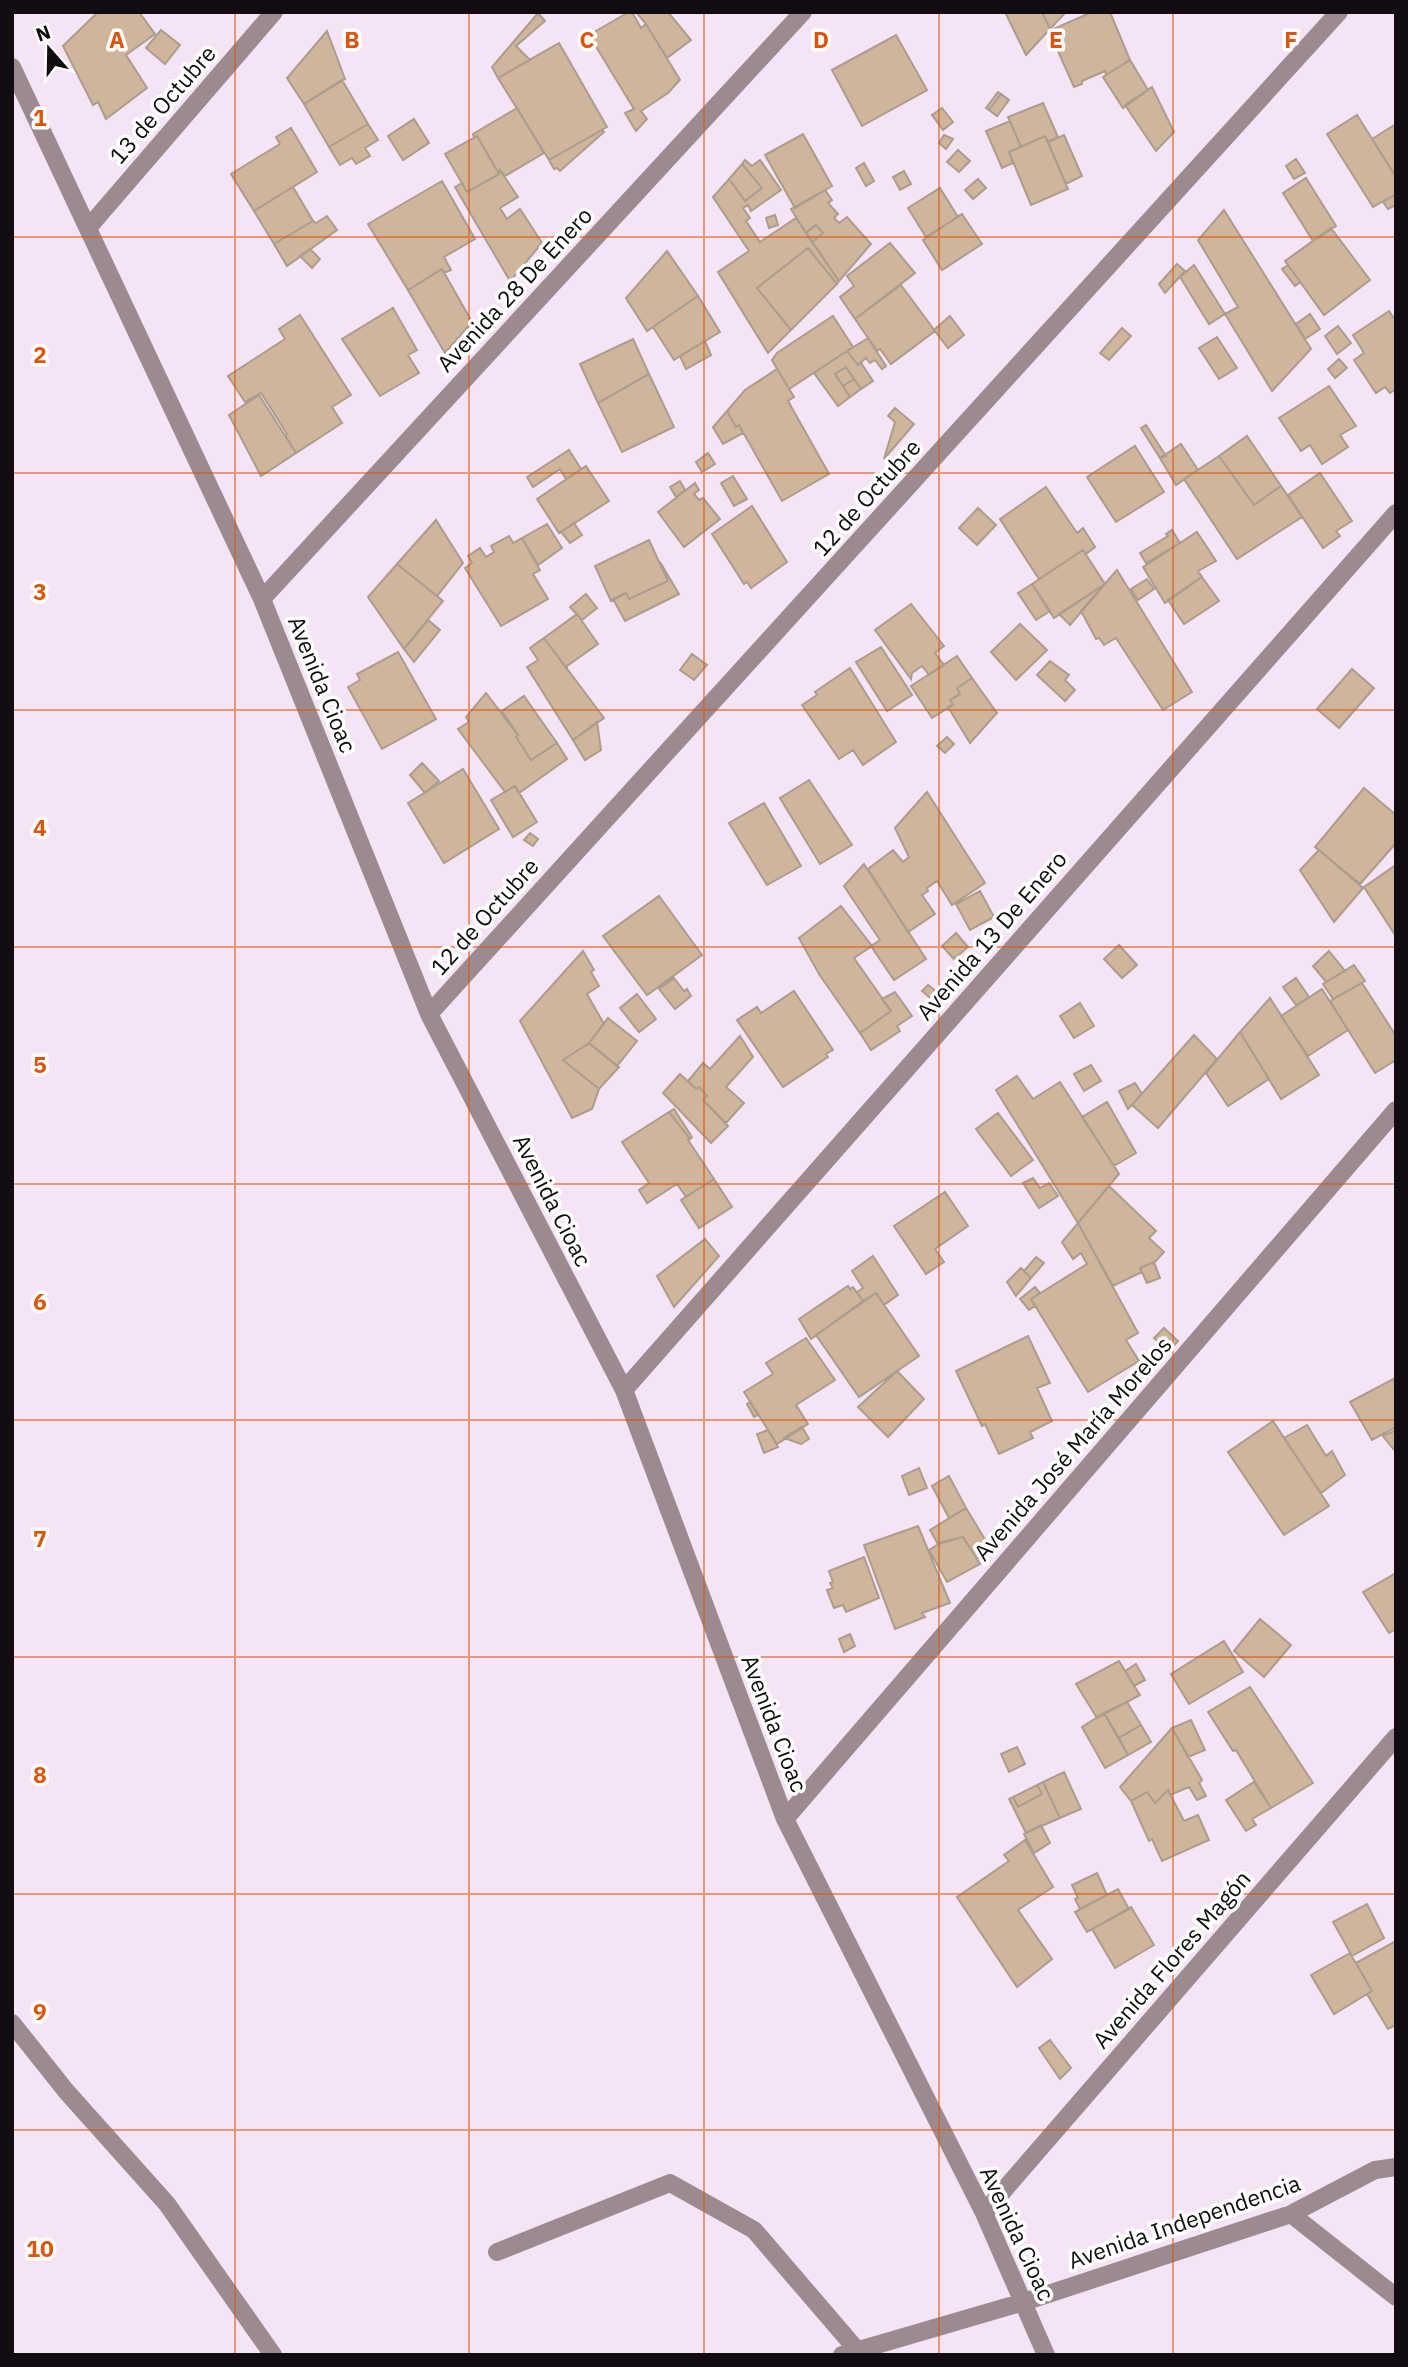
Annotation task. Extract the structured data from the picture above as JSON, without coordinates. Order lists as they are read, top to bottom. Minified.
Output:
{"streets":{"street":["13 de Octubre","Avenida 28 De Enero","12 de Octubre","Avenida Cioac","Avenida 13 De Enero","Avenida José María Morelos","Avenida Flores Magón","Avenida Independencia"]},"crossings":[["13 de Octubre","Avenida Cioac"],["Avenida 28 De Enero","Avenida Cioac"],["12 de Octubre","Avenida Cioac"],["Avenida Cioac","Avenida 13 De Enero"],["Avenida Cioac","Avenida José María Morelos"],["Avenida Cioac","Avenida Flores Magón"],["Avenida Cioac","Avenida Independencia"]],"north":"top","grid":{"columns":["A","B","C","D","E","F"],"rows":["1","2","3","4","5","6","7","8","9","10"]}}
